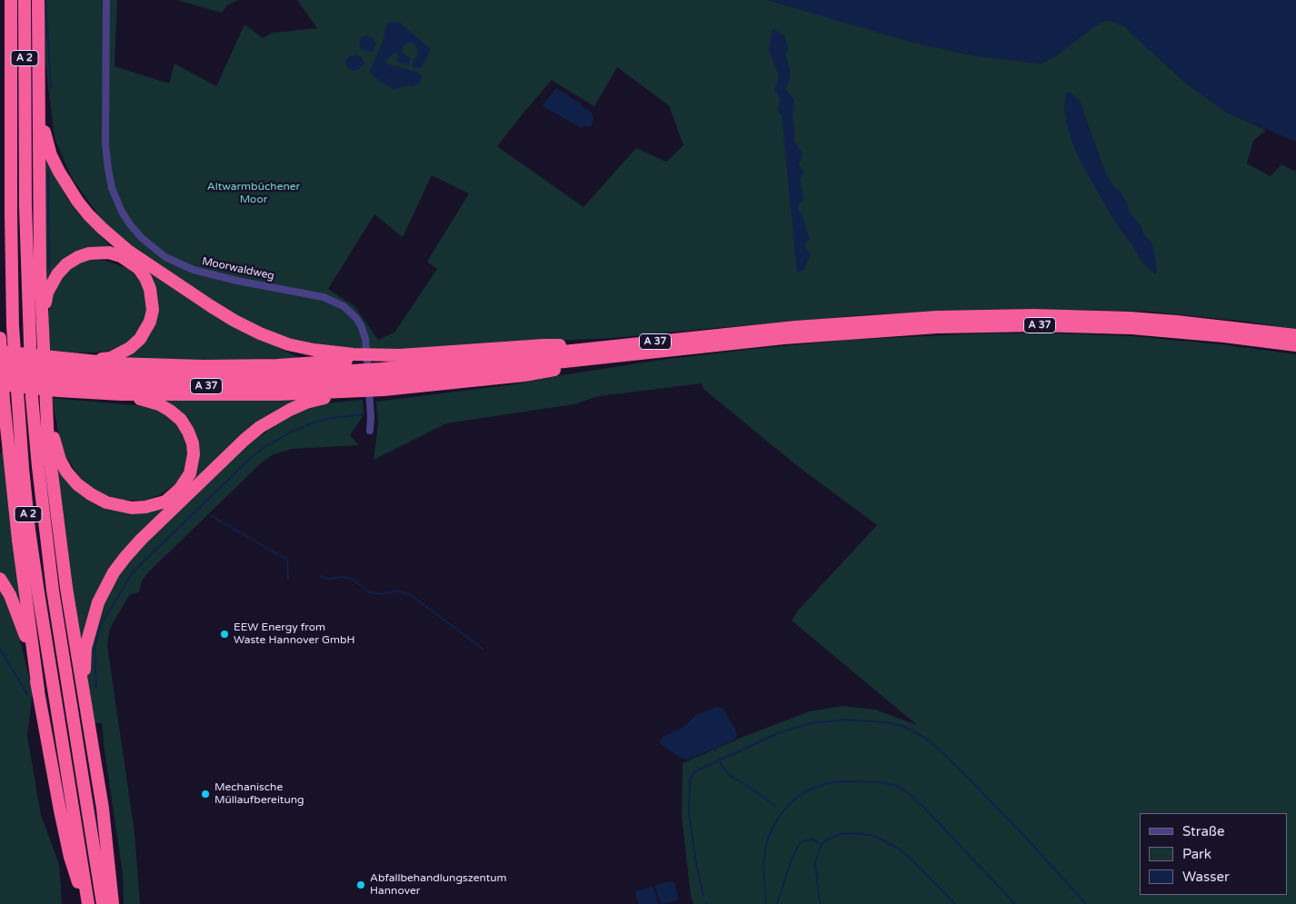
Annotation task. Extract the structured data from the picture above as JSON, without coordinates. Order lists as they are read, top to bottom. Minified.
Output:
{"streets":{"highway":["A 2","A 37"],"street":["Moorwaldweg"]},"parks":["Altwarmbüchener Moor"],"places":["EEW Energy from Waste Hannover GmbH","Mechanische Müllaufbereitung","Abfallbehandlungszentum Hannover"],"legend":["Straße","Park","Wasser"]}
